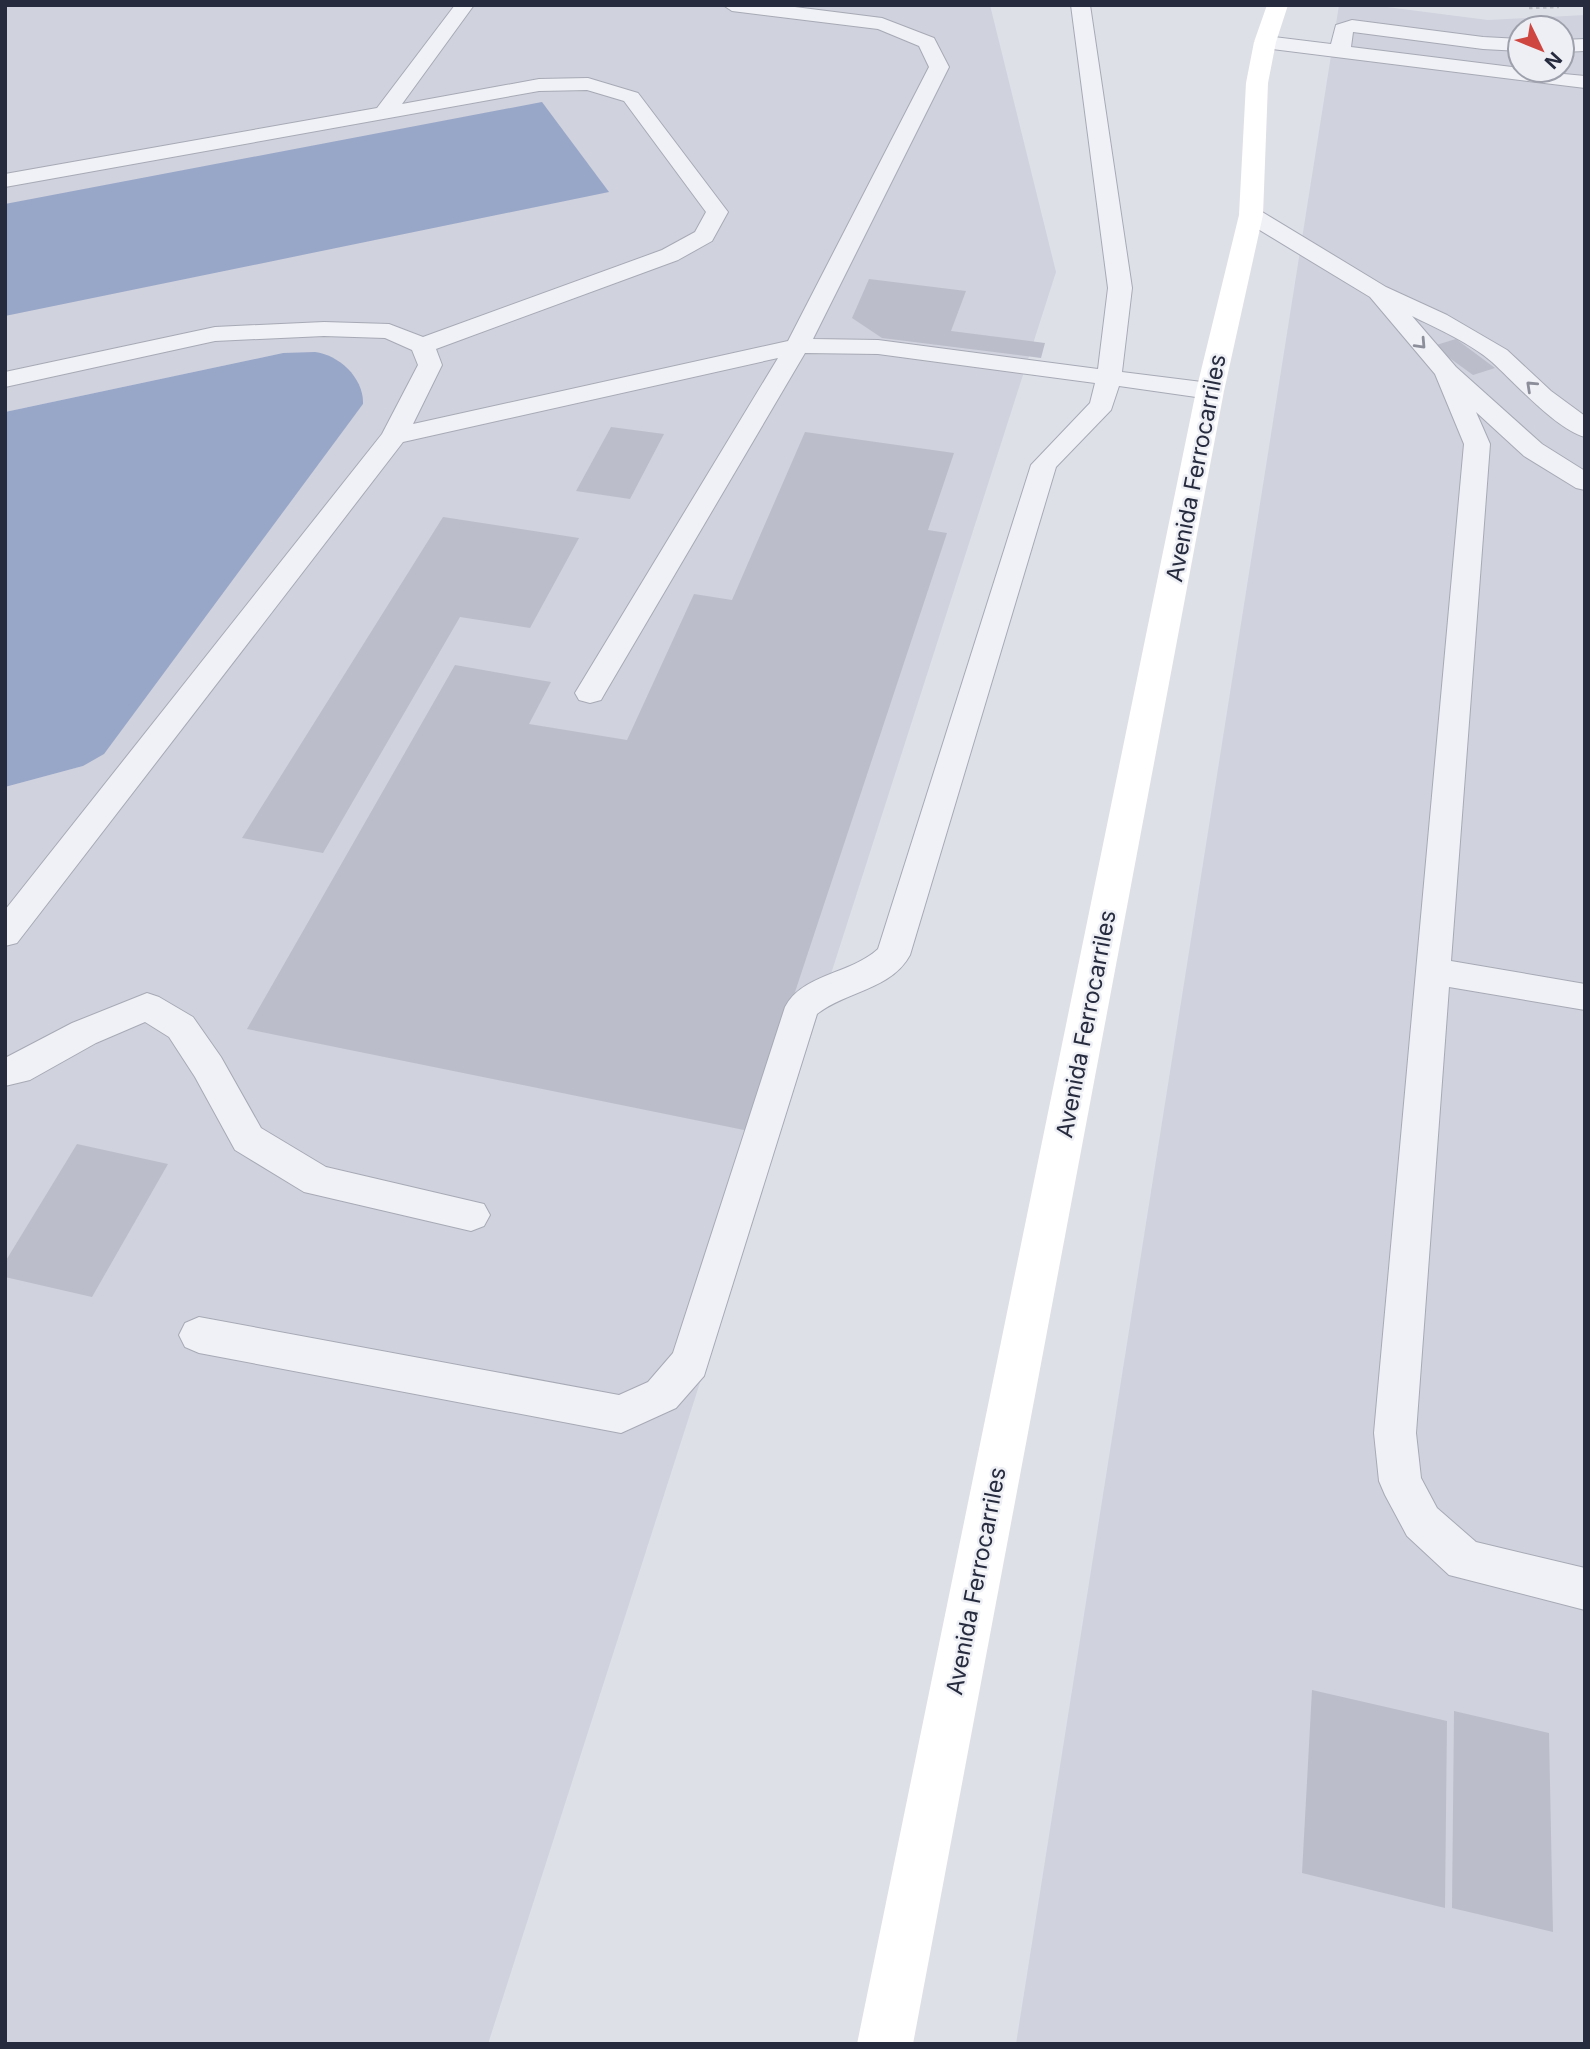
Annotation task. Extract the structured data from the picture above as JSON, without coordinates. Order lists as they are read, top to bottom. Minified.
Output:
{"streets":{"main road":["Avenida Ferrocarriles"]},"north":"bottom right"}
